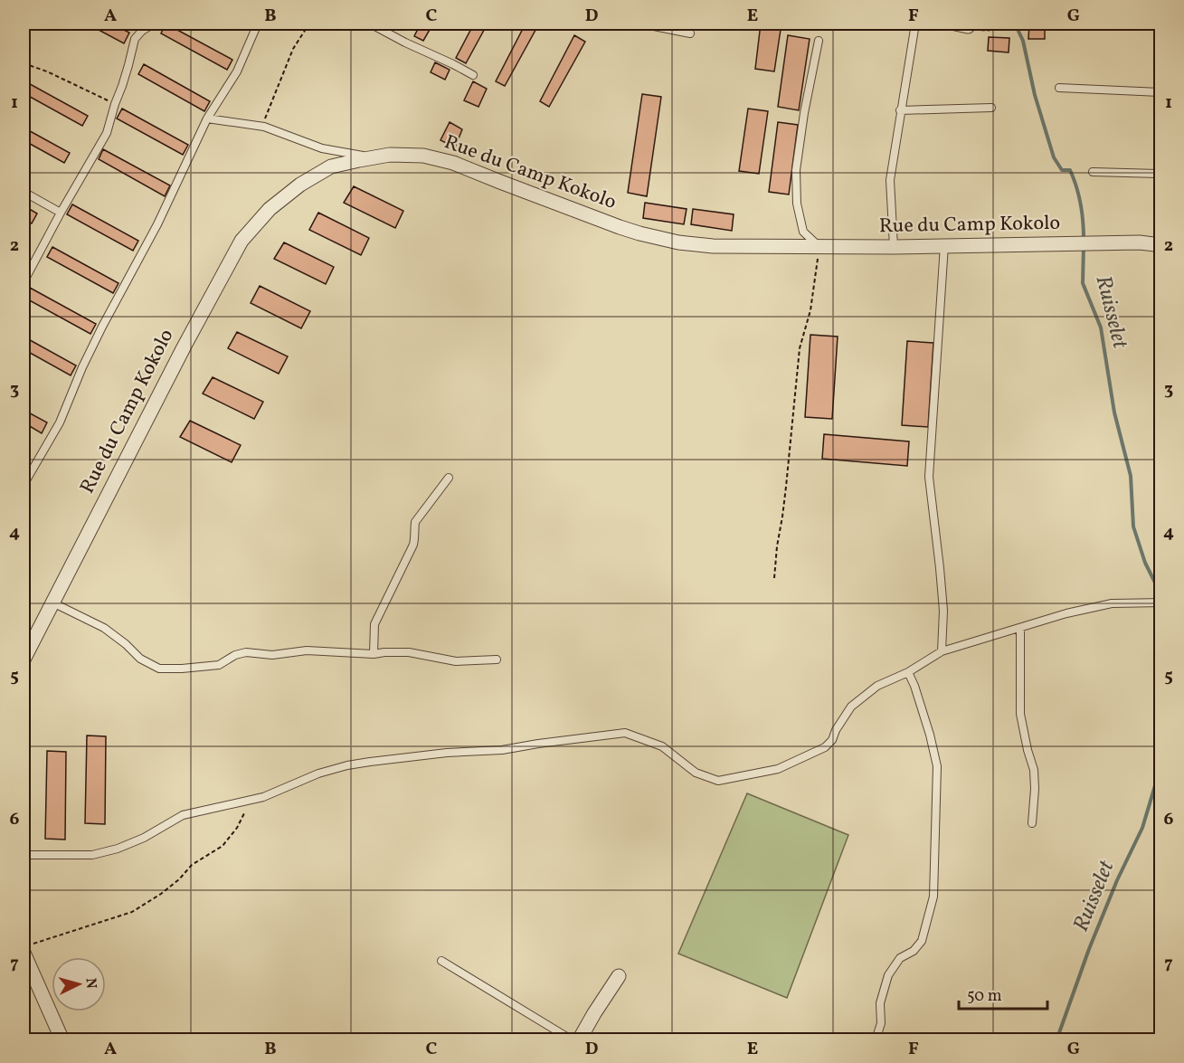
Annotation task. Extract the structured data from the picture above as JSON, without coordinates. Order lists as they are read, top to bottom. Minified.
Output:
{"streets":{"street":["Rue du Camp Kokolo"]},"water":["Ruisselet"],"scale_bar":"50 m","north":"right","grid":{"columns":["A","B","C","D","E","F","G"],"rows":["1","2","3","4","5","6","7"]}}
